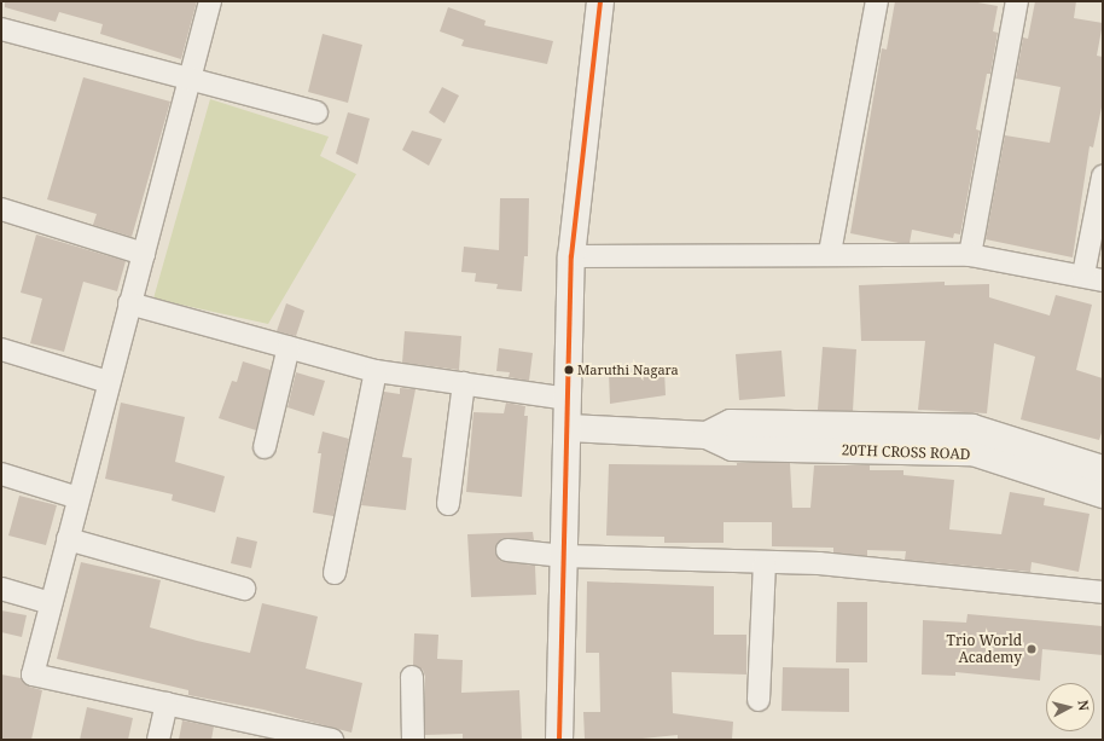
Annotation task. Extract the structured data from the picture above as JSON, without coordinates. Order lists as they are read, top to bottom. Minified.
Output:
{"streets":{"street":["20TH CROSS ROAD"]},"places":["Maruthi Nagara","Trio World Academy"],"north":"right"}
